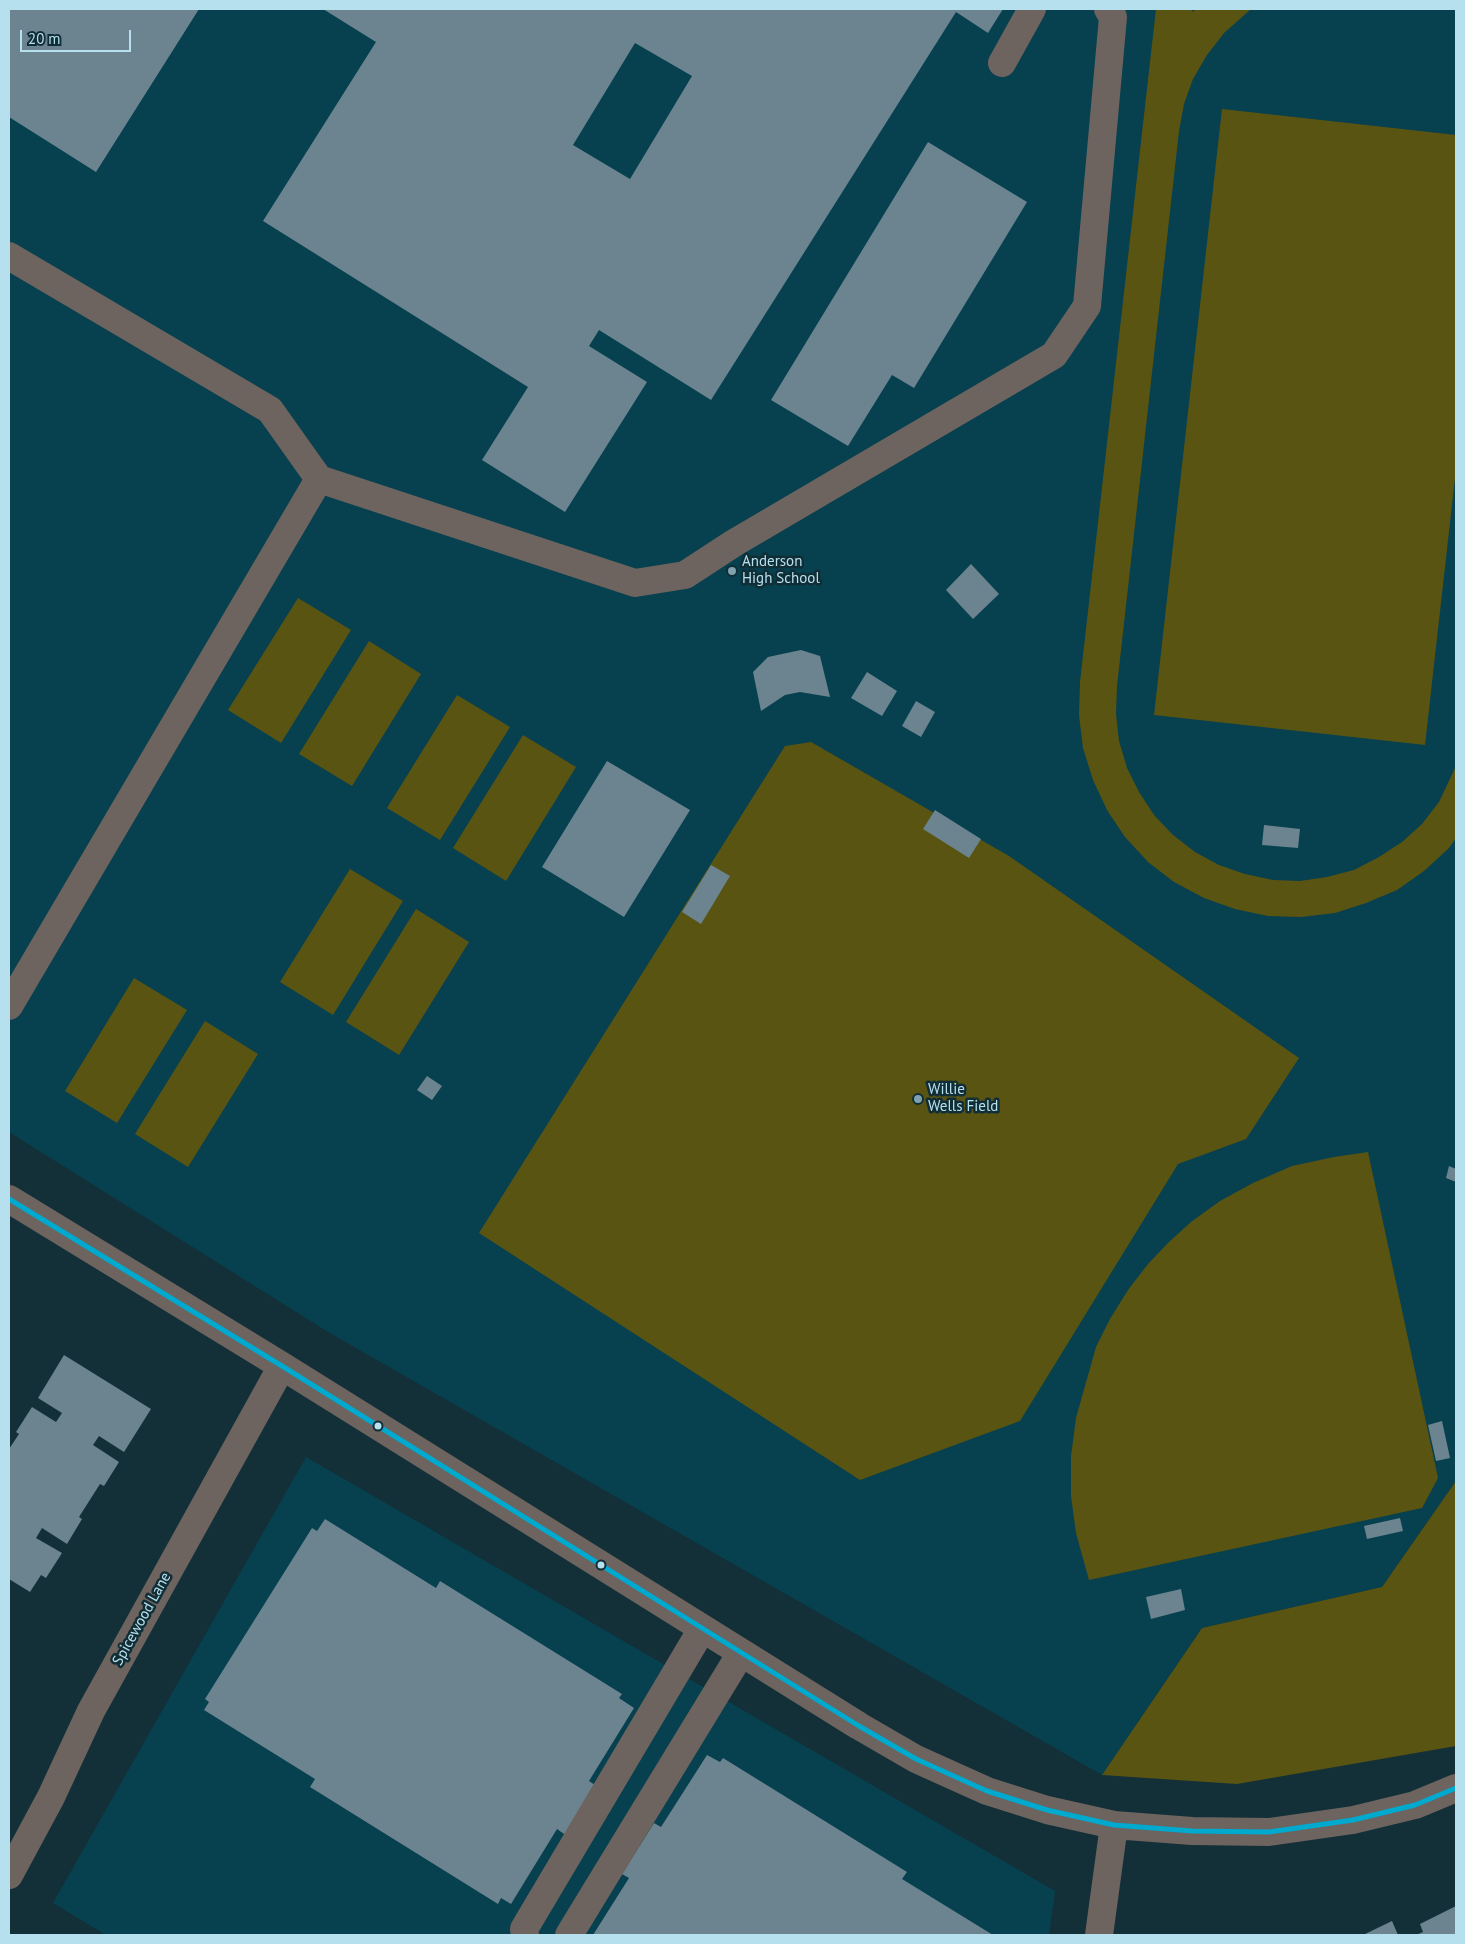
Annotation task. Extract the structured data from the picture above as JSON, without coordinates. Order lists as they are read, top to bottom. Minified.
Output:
{"streets":{"street":["Spicewood Lane"]},"places":["Anderson High School","Willie Wells Field"],"scale_bar":"20 m"}
